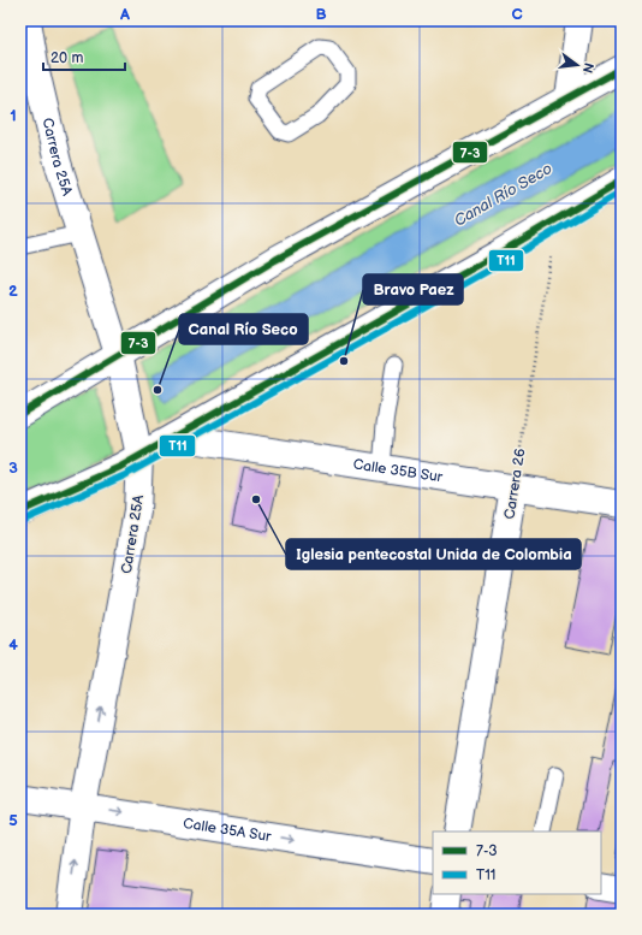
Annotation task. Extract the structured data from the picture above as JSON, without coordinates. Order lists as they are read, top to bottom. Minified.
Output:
{"streets":{"street":["Carrera 25A","Calle 35B Sur","Carrera 26","Calle 35A Sur"]},"crossings":[["Carrera 25A","Calle 35A Sur"],["Calle 35B Sur","Carrera 26"]],"one_way":["Carrera 25A","Calle 35A Sur"],"water":["Canal Río Seco"],"places":["Bravo Paez","Canal Río Seco","Iglesia pentecostal Unida de Colombia"],"lines":["transit line 7-3","transit line T11"],"legend":["7-3","T11"],"scale_bar":"20 m","north":"right","grid":{"columns":["A","B","C"],"rows":["1","2","3","4","5"]}}
